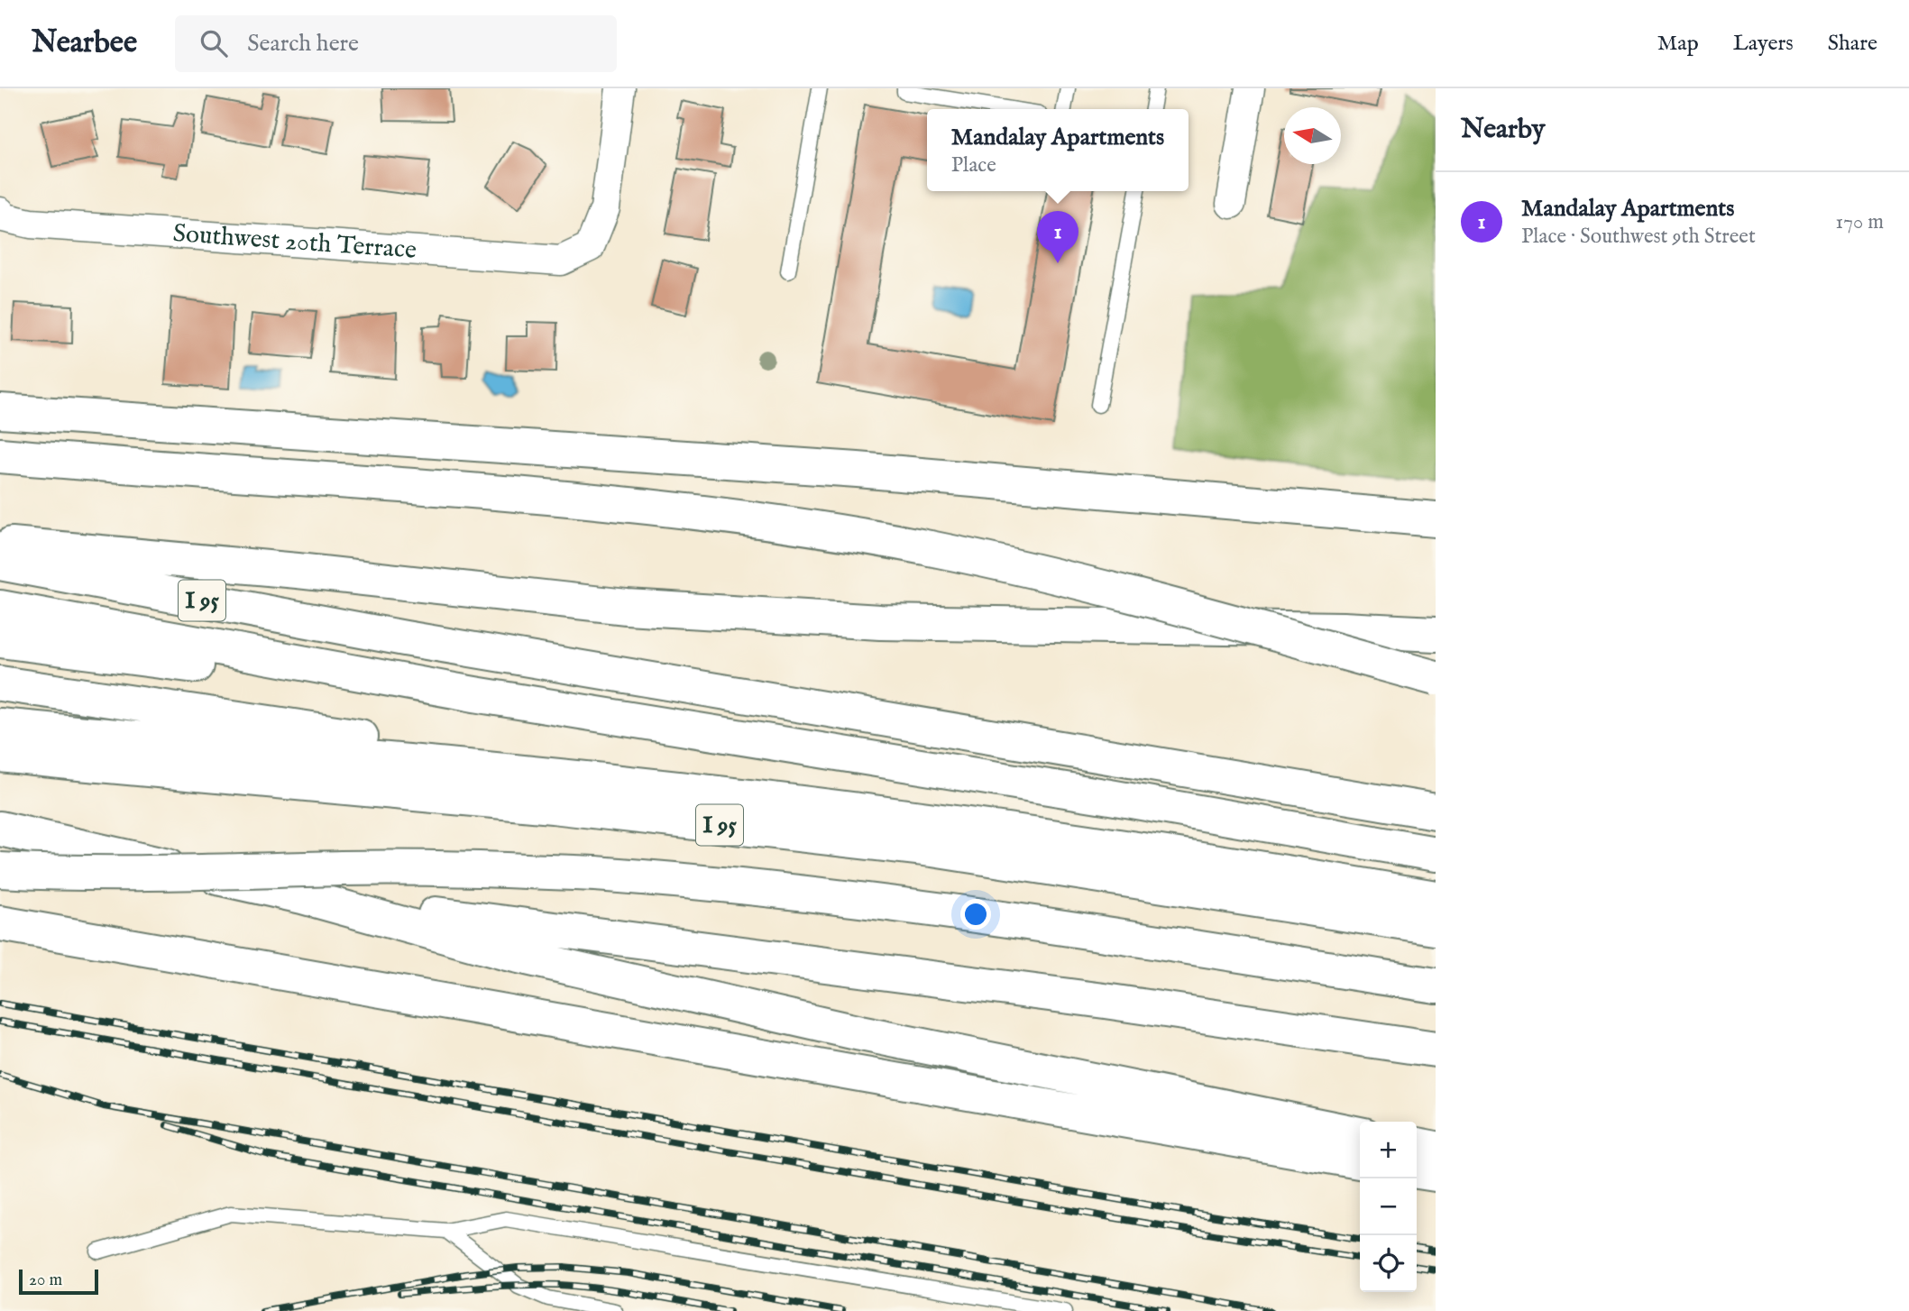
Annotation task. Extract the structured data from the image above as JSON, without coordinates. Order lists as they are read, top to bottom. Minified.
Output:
{"streets":{"highway":["I 95"],"street":["Southwest 20th Terrace"]},"scale_bar":"20 m","north":"left","page":{"header":"Nearbee","search":"Search here","nav":["Map","Layers","Share"],"heading":"Nearby","popup":["Mandalay Apartments","Place"],"list":[{"mark":"1","name":"Mandalay Apartments","note":"Place · Southwest 9th Street","value":"170 m"}],"pins":"1","map_buttons":["+","−"],"scale":"20 m"}}
